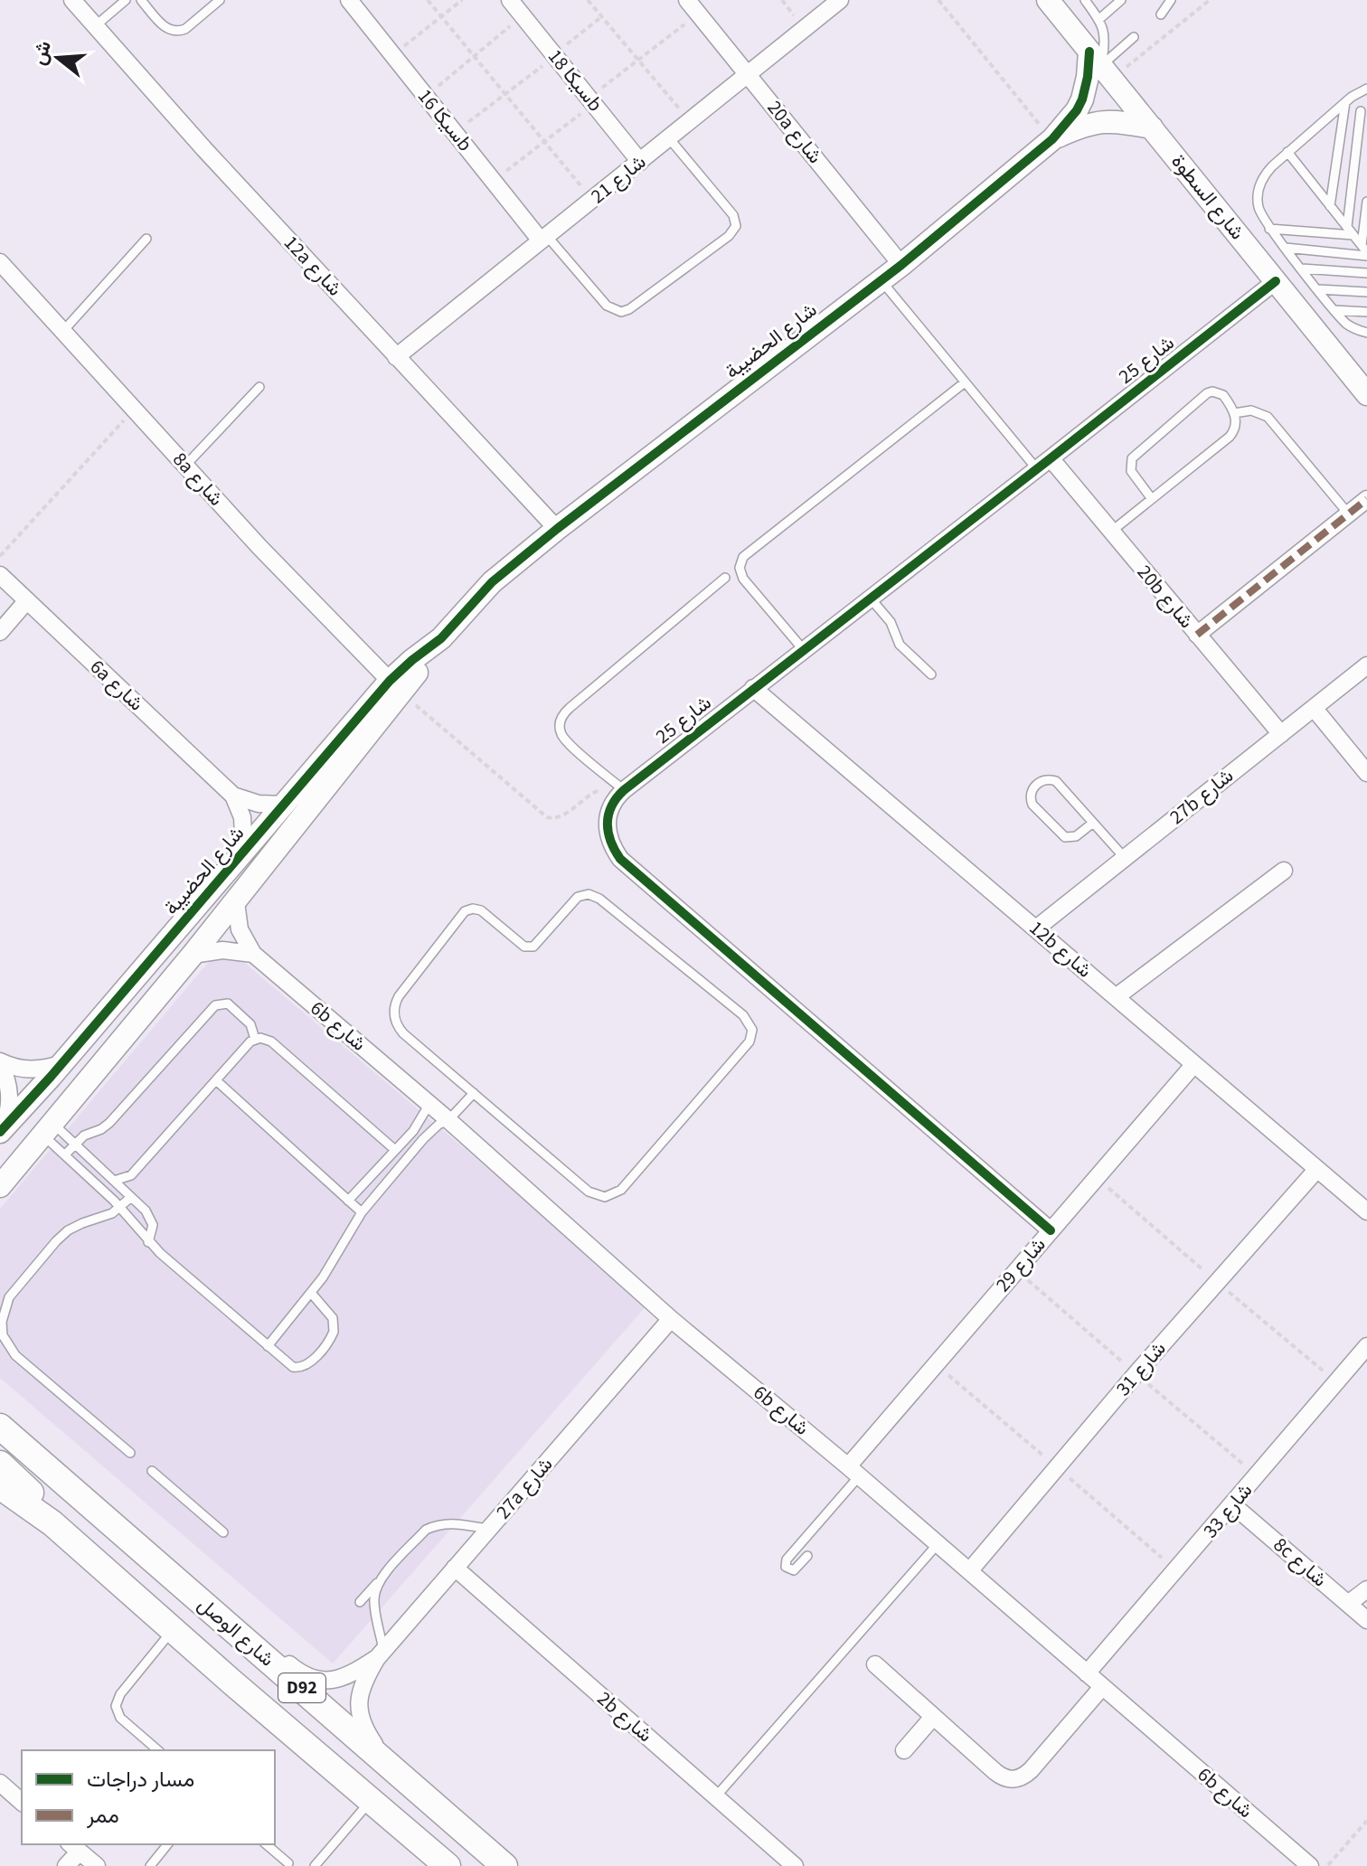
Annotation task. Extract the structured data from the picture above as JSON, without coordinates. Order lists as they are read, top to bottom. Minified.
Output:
{"streets":{"main road":["شارع الوصل","D92"],"street":["سيكا 18b","سيكا 16b","20a شارع","شارع 21","شارع السطوة","12a شارع","شارع الحضيبة","شارع 25","8a شارع","20b شارع","6a شارع","27b شارع","12b شارع","6b شارع","شارع 29","شارع 31","27a شارع","شارع 33","8c شارع","2b شارع"]},"crossings":[["سيكا 18b","شارع 21"],["سيكا 16b","شارع 21"],["20a شارع","شارع 21"],["20a شارع","شارع الحضيبة"],["شارع 21","12a شارع"],["شارع السطوة","شارع الحضيبة"],["شارع السطوة","شارع 25"],["12a شارع","شارع الحضيبة"],["شارع الحضيبة","8a شارع"],["شارع الحضيبة","6a شارع"],["شارع الحضيبة","6b شارع"],["شارع 25","20b شارع"],["شارع 25","12b شارع"],["شارع 25","شارع 29"],["20b شارع","27b شارع"],["27b شارع","12b شارع"],["12b شارع","شارع 29"],["12b شارع","شارع 31"],["6b شارع","شارع 29"],["6b شارع","شارع 31"],["6b شارع","27a شارع"],["6b شارع","شارع 33"],["27a شارع","شارع الوصل"],["27a شارع","2b شارع"],["شارع 33","8c شارع"]],"legend":["مسار دراجات","ممر"],"north":"left"}
